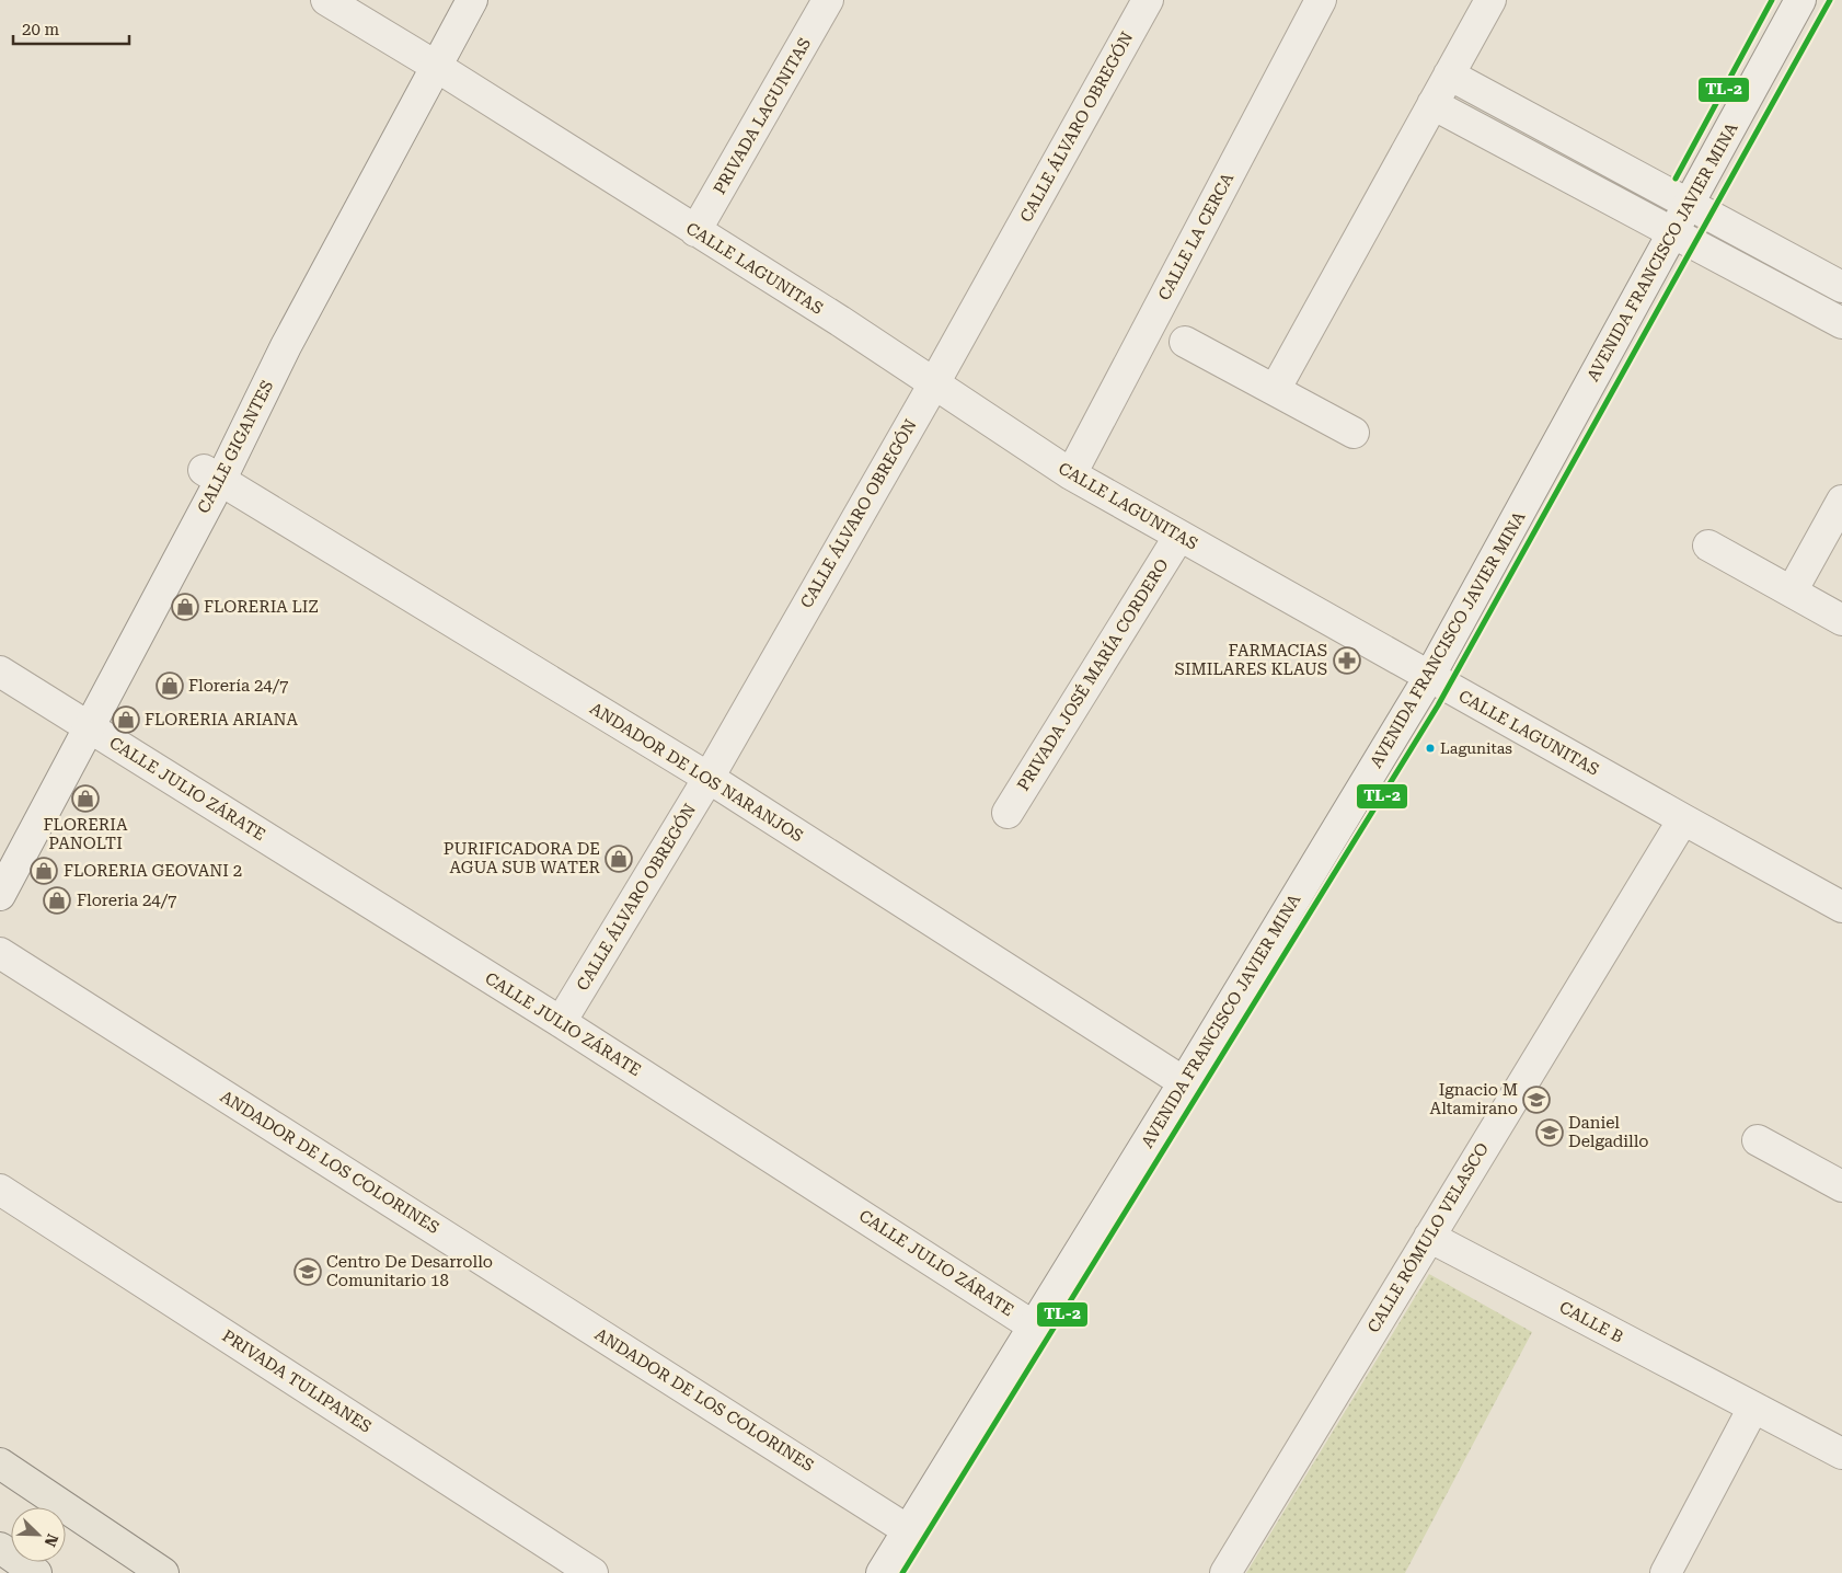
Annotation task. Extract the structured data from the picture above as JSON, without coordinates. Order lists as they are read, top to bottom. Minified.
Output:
{"streets":{"street":["PRIVADA LAGUNITAS","CALLE ÁLVARO OBREGÓN","CALLE LA CERCA","AVENIDA FRANCISCO JAVIER MINA","CALLE LAGUNITAS","CALLE GIGANTES","PRIVADA JOSÉ MARÍA CORDERO","ANDADOR DE LOS NARANJOS","CALLE JULIO ZÁRATE","ANDADOR DE LOS COLORINES","CALLE RÓMULO VELASCO","CALLE B","PRIVADA TULIPANES"]},"crossings":[["PRIVADA LAGUNITAS","CALLE LAGUNITAS"],["CALLE ÁLVARO OBREGÓN","CALLE LAGUNITAS"],["CALLE ÁLVARO OBREGÓN","ANDADOR DE LOS NARANJOS"],["CALLE ÁLVARO OBREGÓN","CALLE JULIO ZÁRATE"],["CALLE LA CERCA","CALLE LAGUNITAS"],["AVENIDA FRANCISCO JAVIER MINA","CALLE LAGUNITAS"],["AVENIDA FRANCISCO JAVIER MINA","ANDADOR DE LOS NARANJOS"],["AVENIDA FRANCISCO JAVIER MINA","CALLE JULIO ZÁRATE"],["AVENIDA FRANCISCO JAVIER MINA","ANDADOR DE LOS COLORINES"],["CALLE LAGUNITAS","CALLE GIGANTES"],["CALLE LAGUNITAS","PRIVADA JOSÉ MARÍA CORDERO"],["CALLE LAGUNITAS","CALLE RÓMULO VELASCO"],["CALLE GIGANTES","ANDADOR DE LOS NARANJOS"],["CALLE GIGANTES","CALLE JULIO ZÁRATE"],["CALLE RÓMULO VELASCO","CALLE B"]],"places":{"shop":["FLORERIA LIZ","Florería 24/7","FLORERIA ARIANA","FLORERIA PANOLTI","PURIFICADORA DE AGUA SUB WATER","FLORERIA GEOVANI 2","Floreria 24/7"],"pharmacy":["FARMACIAS SIMILARES KLAUS"],"other":["Lagunitas"],"school or university":["Ignacio M Altamirano","Daniel Delgadillo","Centro De Desarrollo Comunitario 18"]},"lines":["transit line TL-2"],"scale_bar":"20 m","north":"bottom right"}
